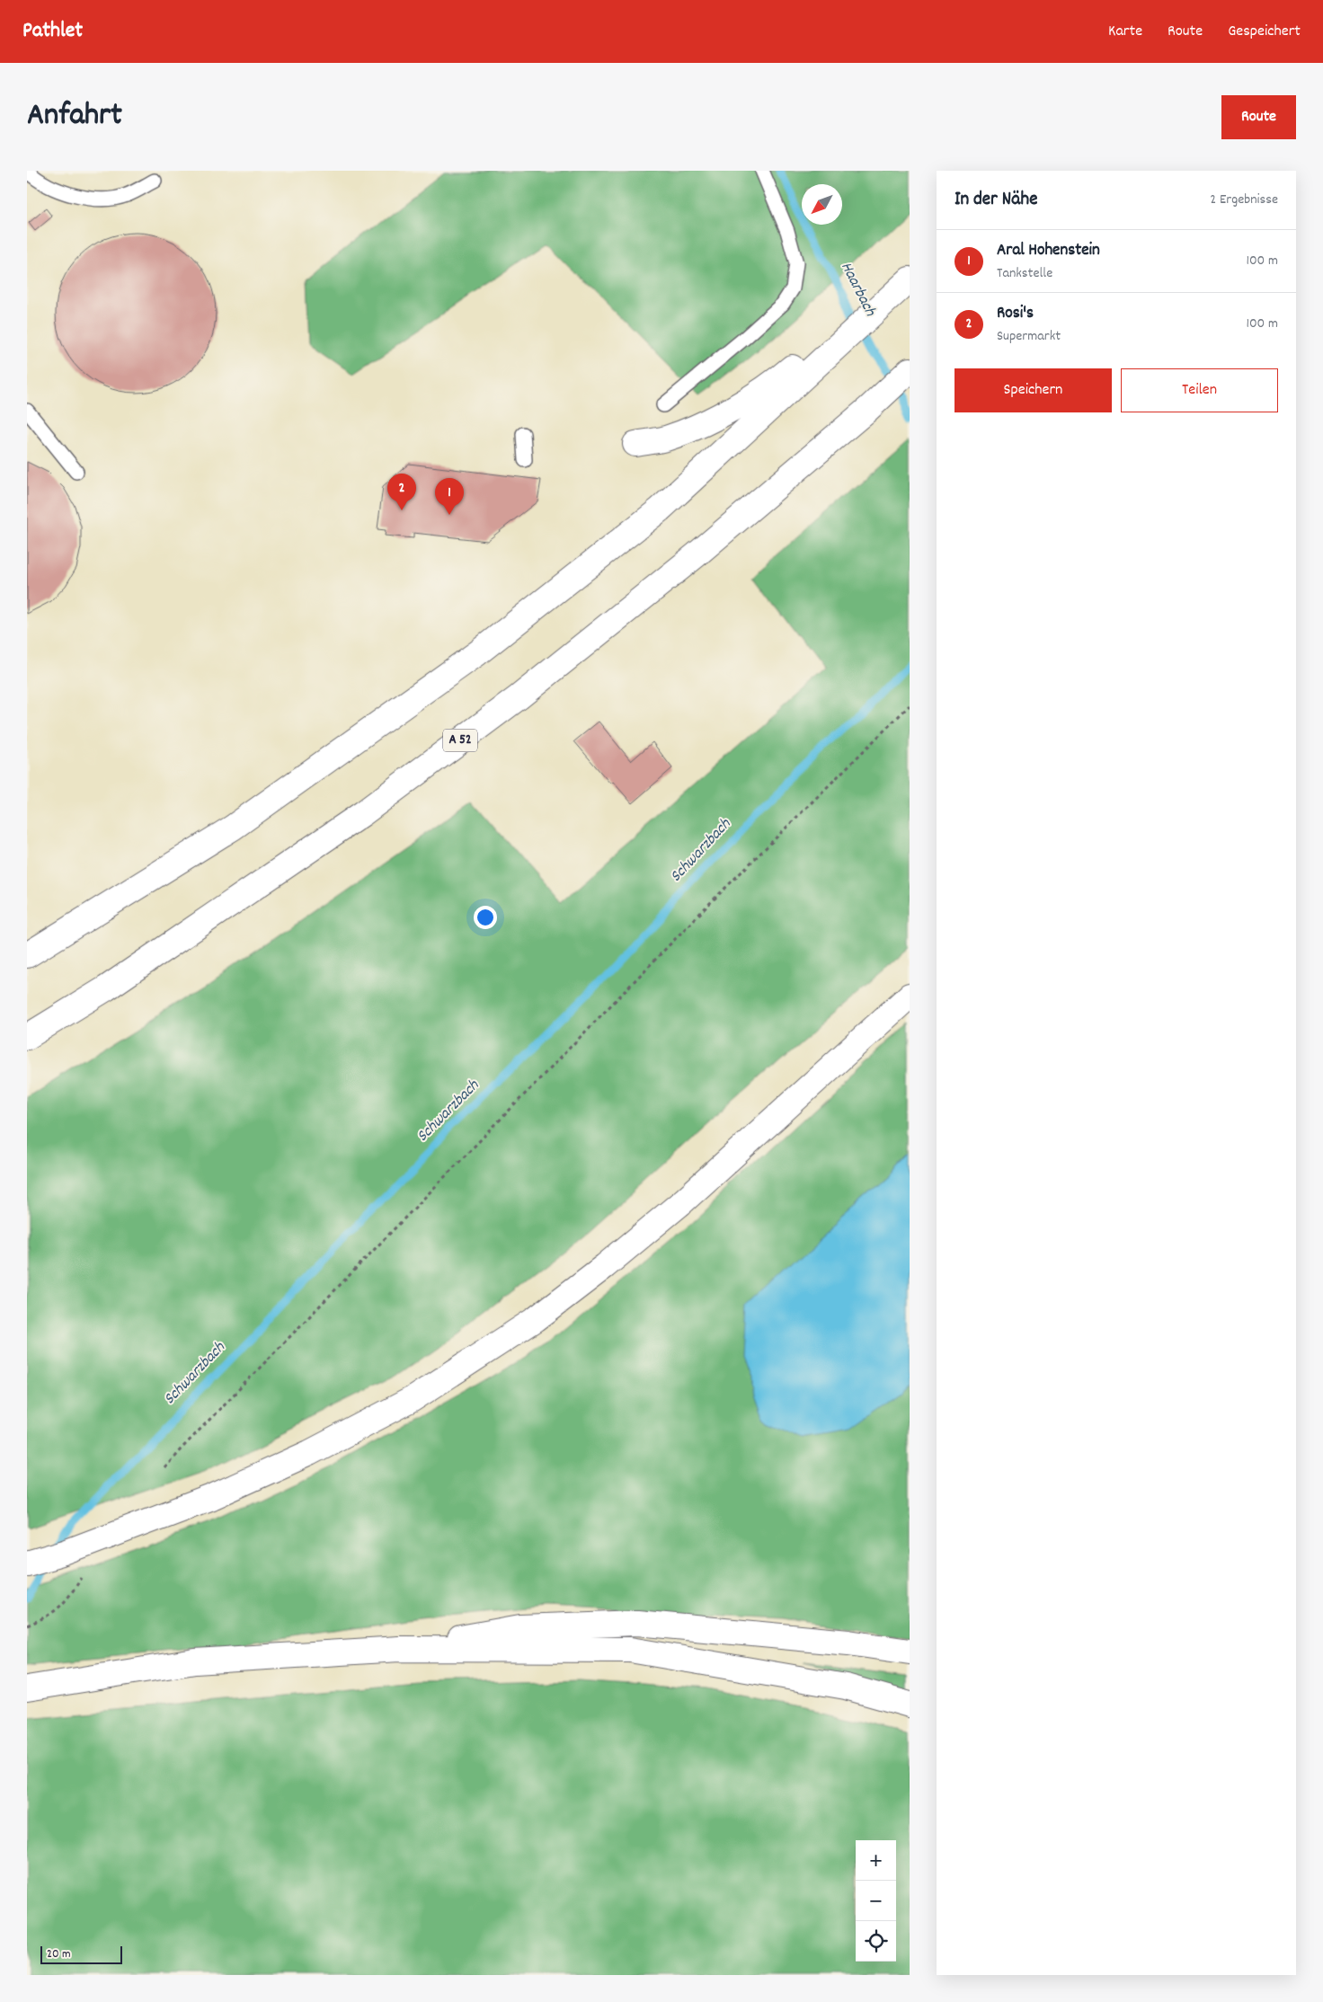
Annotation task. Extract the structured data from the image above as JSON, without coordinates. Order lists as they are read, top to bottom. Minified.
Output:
{"streets":{"highway":["A 52"]},"water":["Haarbach","Schwarzbach"],"scale_bar":"20 m","north":"bottom left","page":{"header":"Pathlet","nav":["Karte","Route","Gespeichert"],"title":"Anfahrt","buttons":["Route",["Speichern","Teilen"]],"heading":["In der Nähe","2 Ergebnisse"],"list":[{"mark":"1","name":"Aral Hohenstein","note":"Tankstelle","value":"100 m"},{"mark":"2","name":"Rosi's","note":"Supermarkt","value":"100 m"}],"pins":["2","1"],"map_buttons":["+","−"],"scale":"20 m"}}
